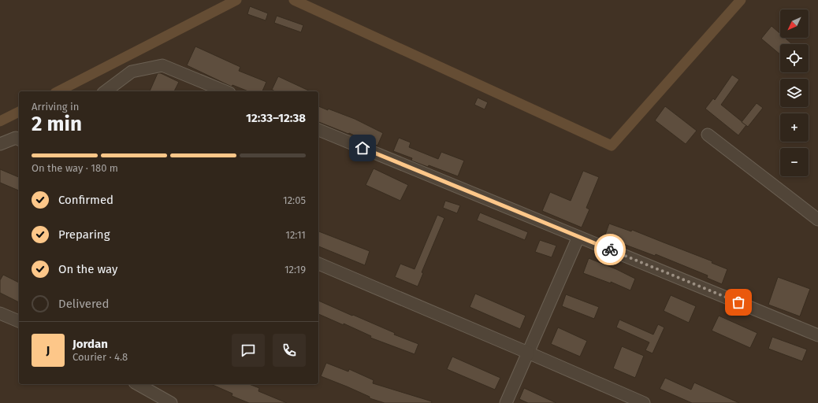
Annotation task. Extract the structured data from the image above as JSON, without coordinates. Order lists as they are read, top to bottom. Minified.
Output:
{"north":"bottom left","page":{"map_buttons":["+","−"],"heading":["2 min","Arriving in","12:33–12:38"],"panel":["Jordan","Courier · 4.8"],"bar":"On the way · 180 m","list":[["Confirmed","12:05"],["Preparing","12:11"],["On the way","12:19"],"Delivered"],"round":"J"}}
